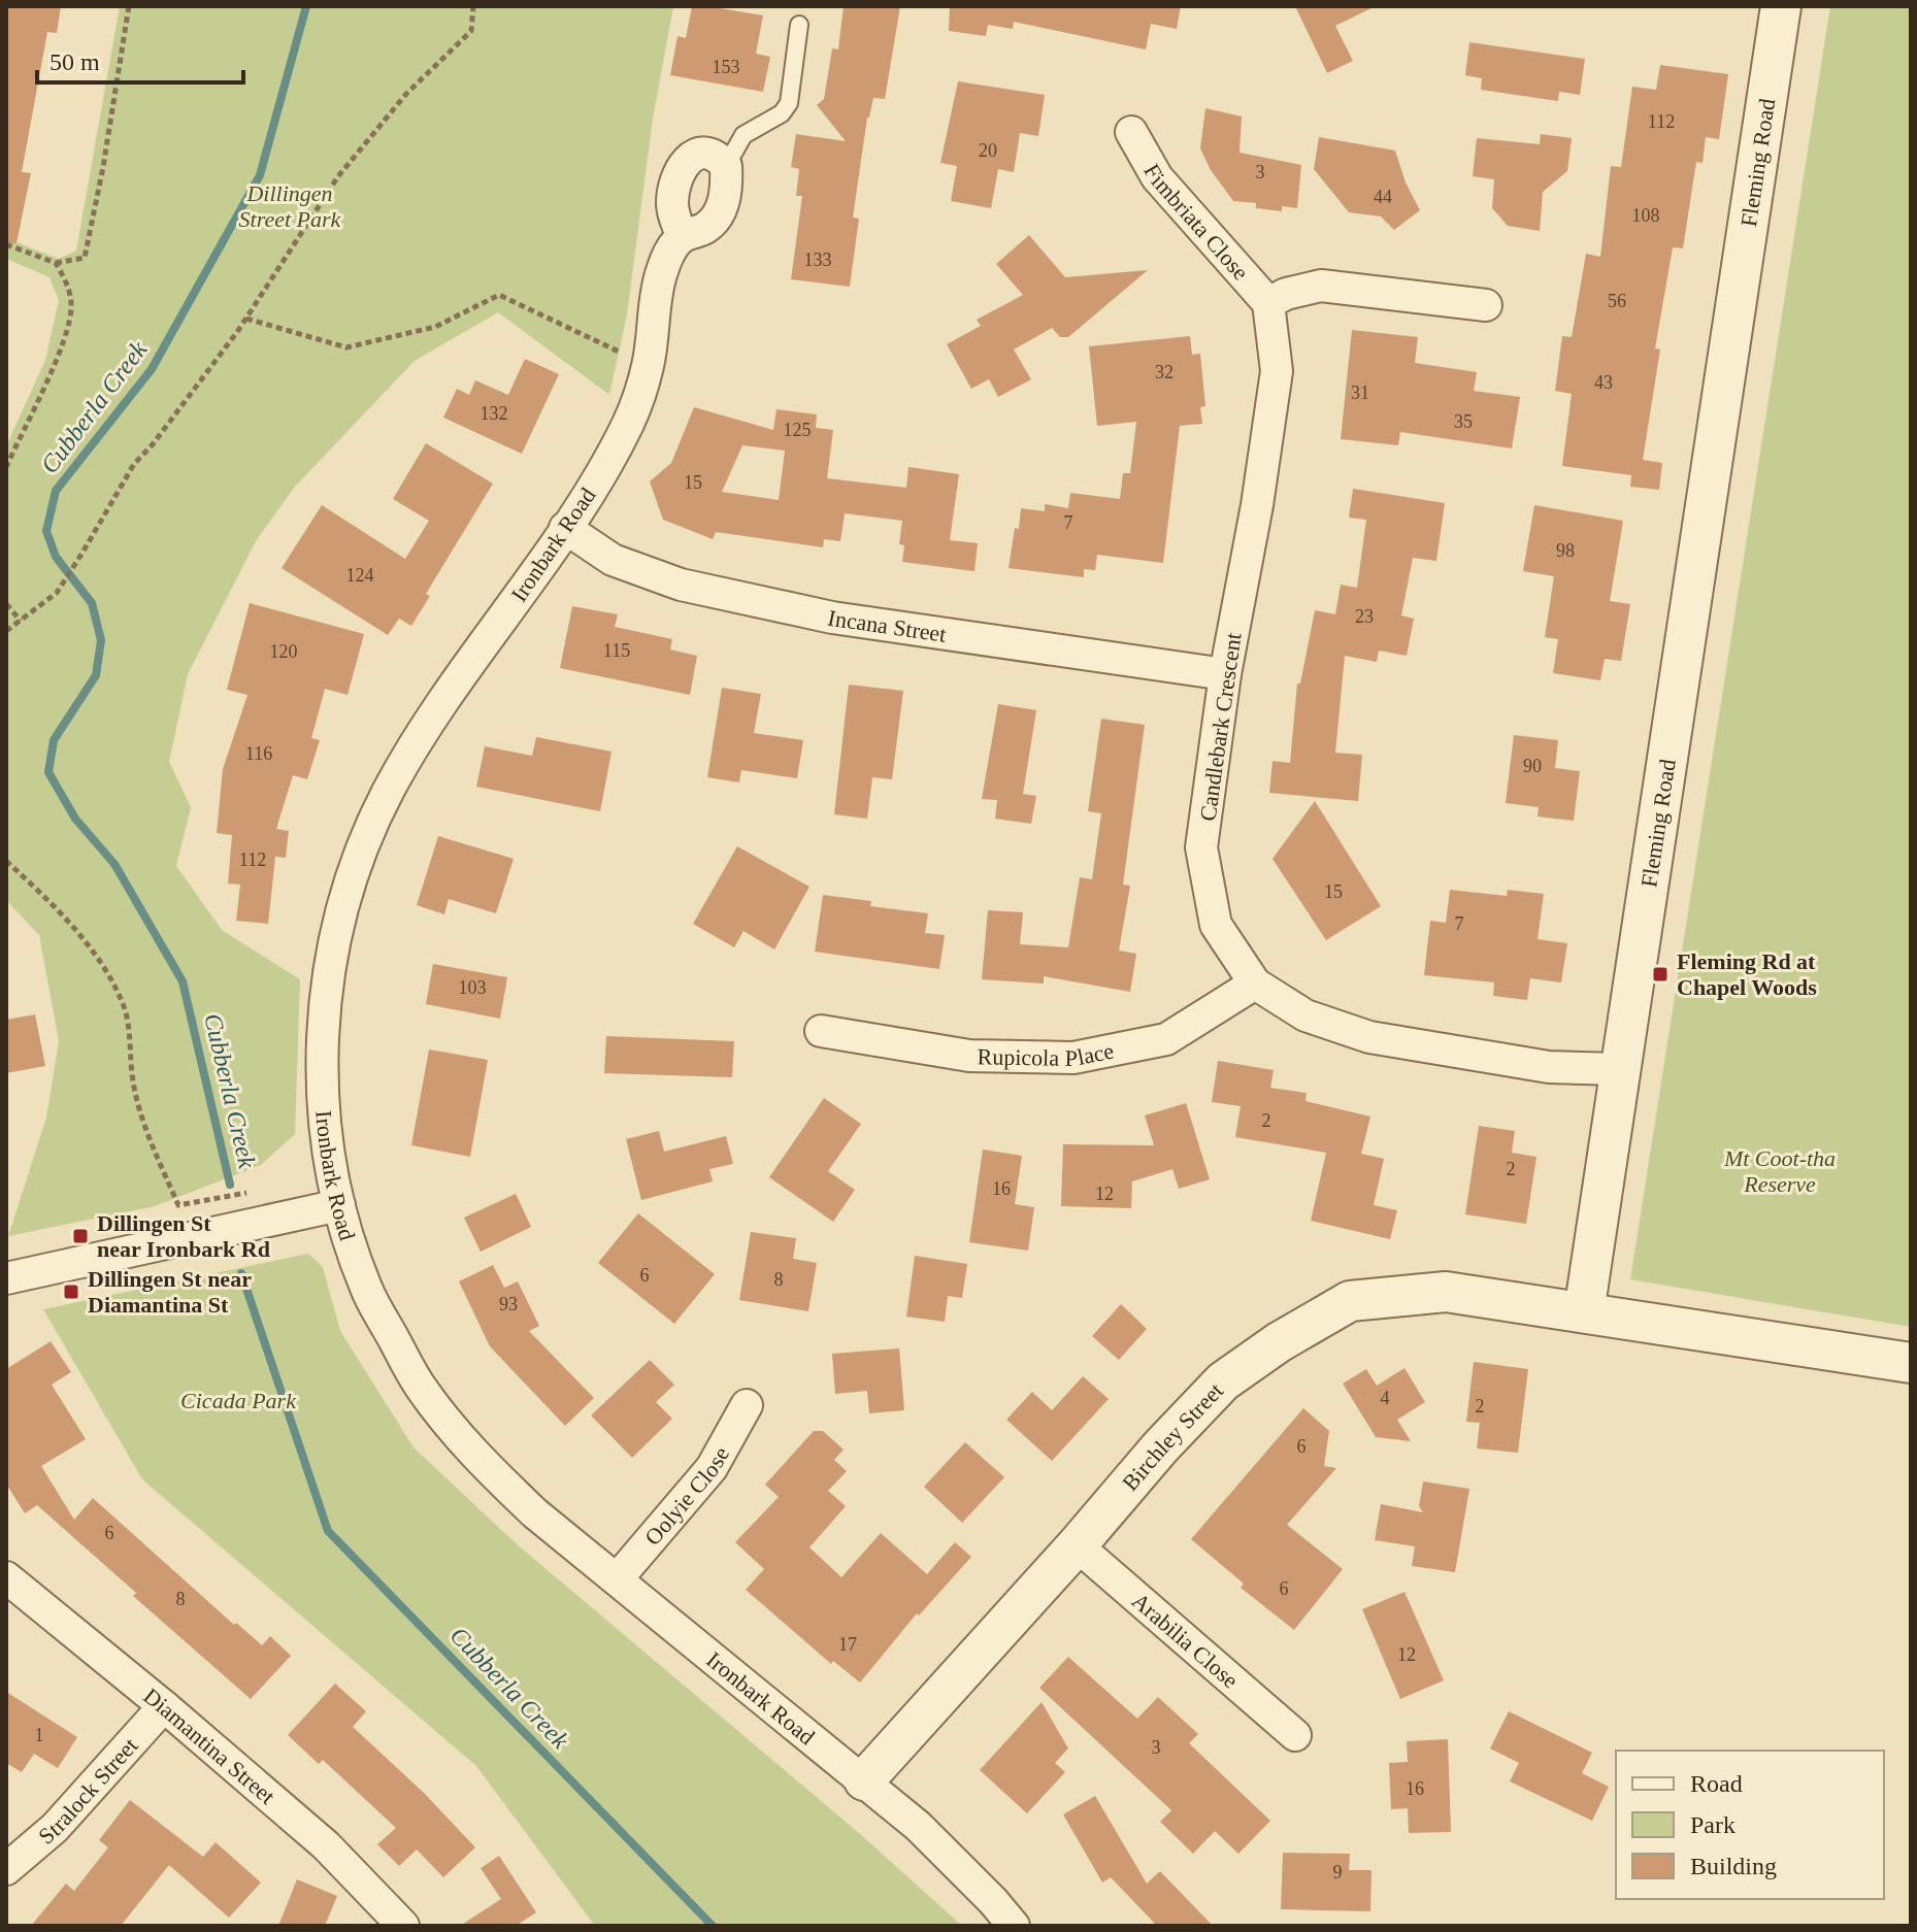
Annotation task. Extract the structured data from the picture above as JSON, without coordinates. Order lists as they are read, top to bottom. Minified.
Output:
{"streets":{"street":["Fleming Road","Fimbriata Close","Ironbark Road","Incana Street","Candlebark Crescent","Rupicola Place","Birchley Street","Oolyie Close","Arabilia Close","Diamantina Street","Stralock Street"]},"crossings":[["Fleming Road","Candlebark Crescent"],["Fleming Road","Birchley Street"],["Fimbriata Close","Candlebark Crescent"],["Ironbark Road","Incana Street"],["Ironbark Road","Birchley Street"],["Ironbark Road","Oolyie Close"],["Incana Street","Candlebark Crescent"],["Candlebark Crescent","Rupicola Place"],["Birchley Street","Arabilia Close"],["Diamantina Street","Stralock Street"]],"water":["Cubberla Creek"],"parks":["Dillingen Street Park","Mt Coot-tha Reserve","Cicada Park"],"places":{"transit":["Fleming Rd at Chapel Woods","Dillingen St near Ironbark Rd","Dillingen St near Diamantina St"]},"house_numbers":["153","112","20","3","44","108","133","56","32","43","31","132","35","125","15","7","98","124","23","115","120","116","90","112","15","7","103","2","2","16","12","6","8","93","4","2","6","6","6","8","17","12","1","3","16","9"],"legend":["Road","Park","Building"],"scale_bar":"50 m"}
